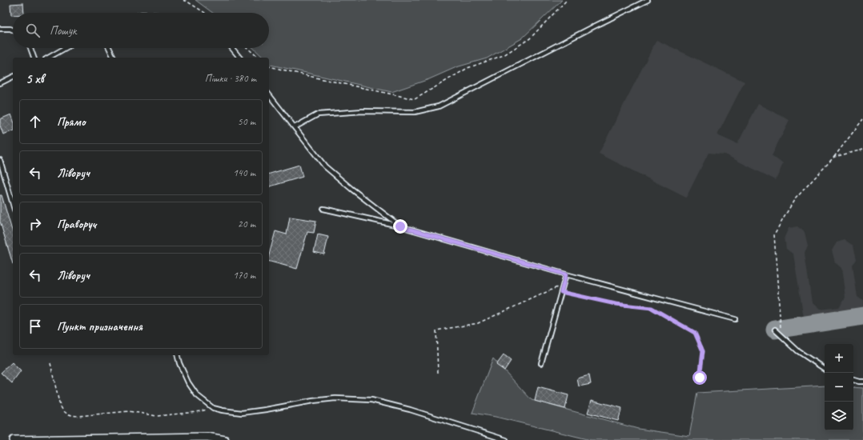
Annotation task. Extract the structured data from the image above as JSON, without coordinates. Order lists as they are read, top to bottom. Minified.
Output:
{"page":{"search":"Пошук","heading":["5 хв","Пішки · 380 m"],"list":[["Прямо","50 m"],["Ліворуч","140 m"],["Праворуч","20 m"],["Ліворуч","170 m"],"Пункт призначення"],"map_buttons":["+","−"]}}
